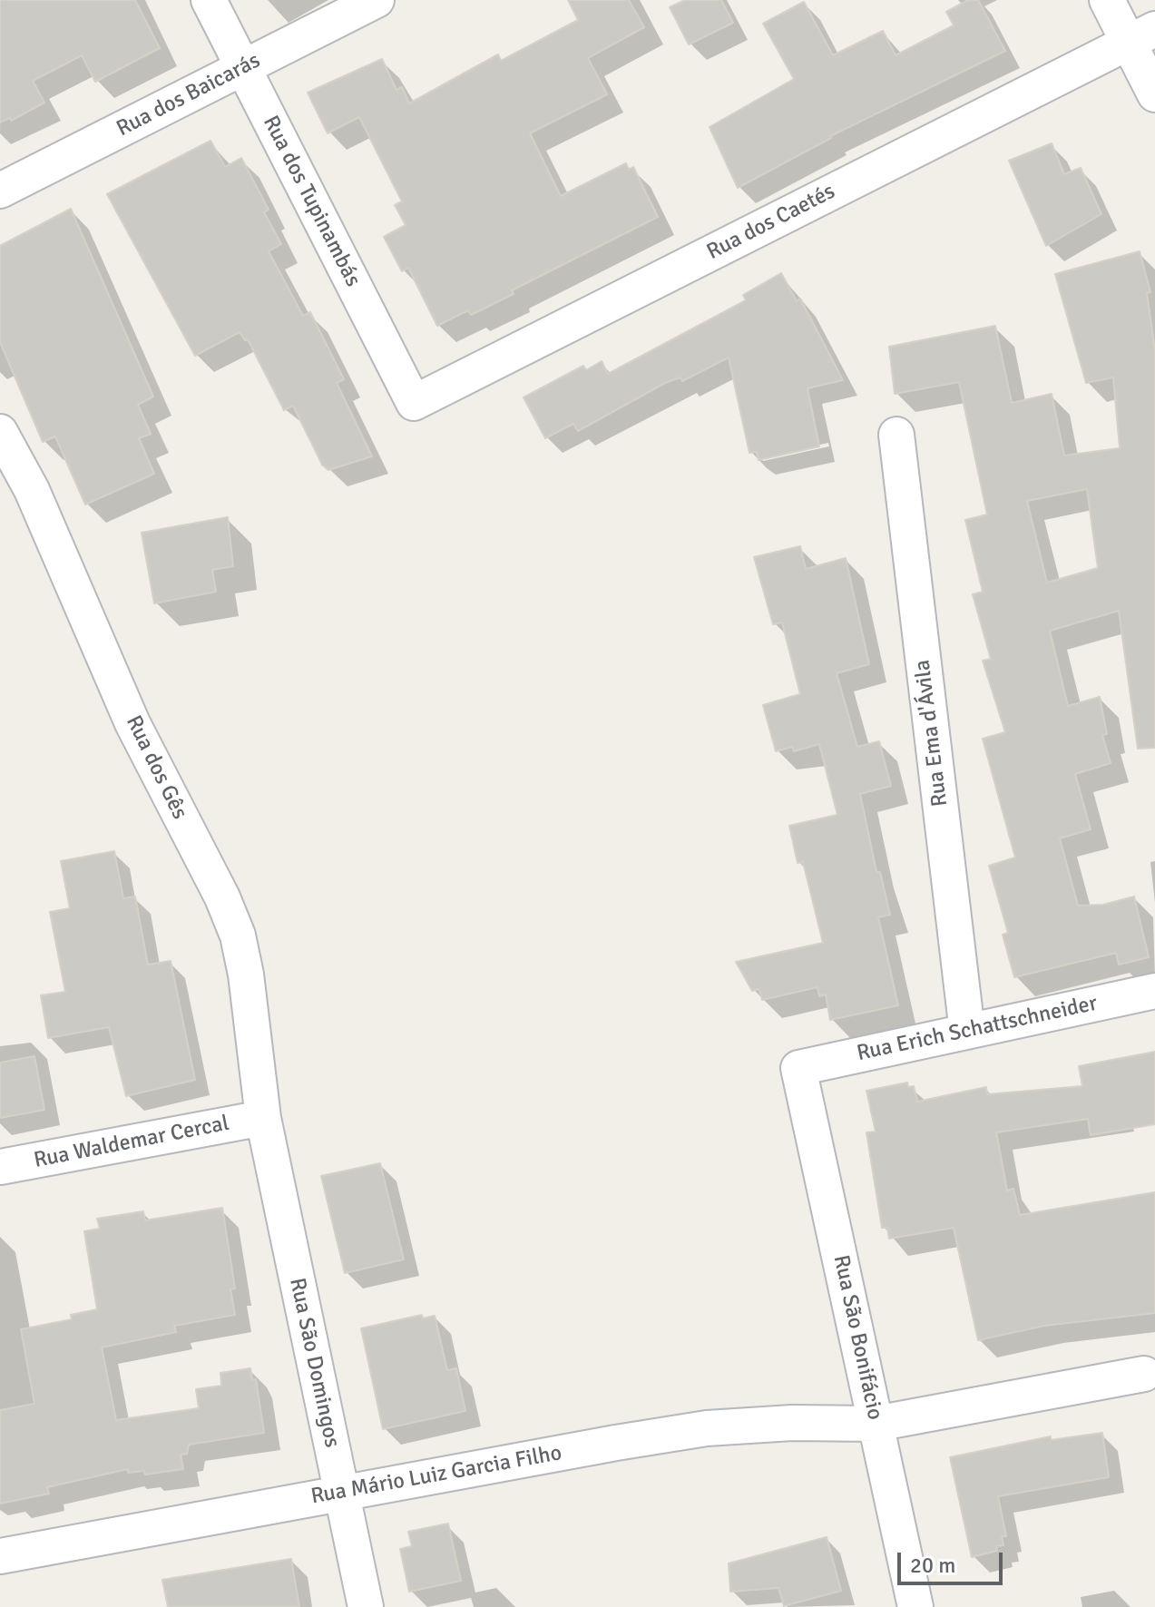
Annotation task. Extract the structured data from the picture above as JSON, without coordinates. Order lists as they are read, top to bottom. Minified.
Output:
{"streets":{"street":["Rua dos Baicarás","Rua dos Tupinambás","Rua dos Caetés","Rua Ema d'Ávila","Rua dos Gês","Rua Erich Schattschneider","Rua Waldemar Cercal","Rua São Bonifácio","Rua São Domingos","Rua Mário Luiz Garcia Filho"]},"crossings":[["Rua dos Baicarás","Rua dos Tupinambás"],["Rua dos Tupinambás","Rua dos Caetés"],["Rua Ema d'Ávila","Rua Erich Schattschneider"],["Rua dos Gês","Rua Waldemar Cercal"],["Rua dos Gês","Rua São Domingos"],["Rua Erich Schattschneider","Rua São Bonifácio"],["Rua Waldemar Cercal","Rua São Domingos"],["Rua São Bonifácio","Rua Mário Luiz Garcia Filho"],["Rua São Domingos","Rua Mário Luiz Garcia Filho"]],"scale_bar":"20 m"}
